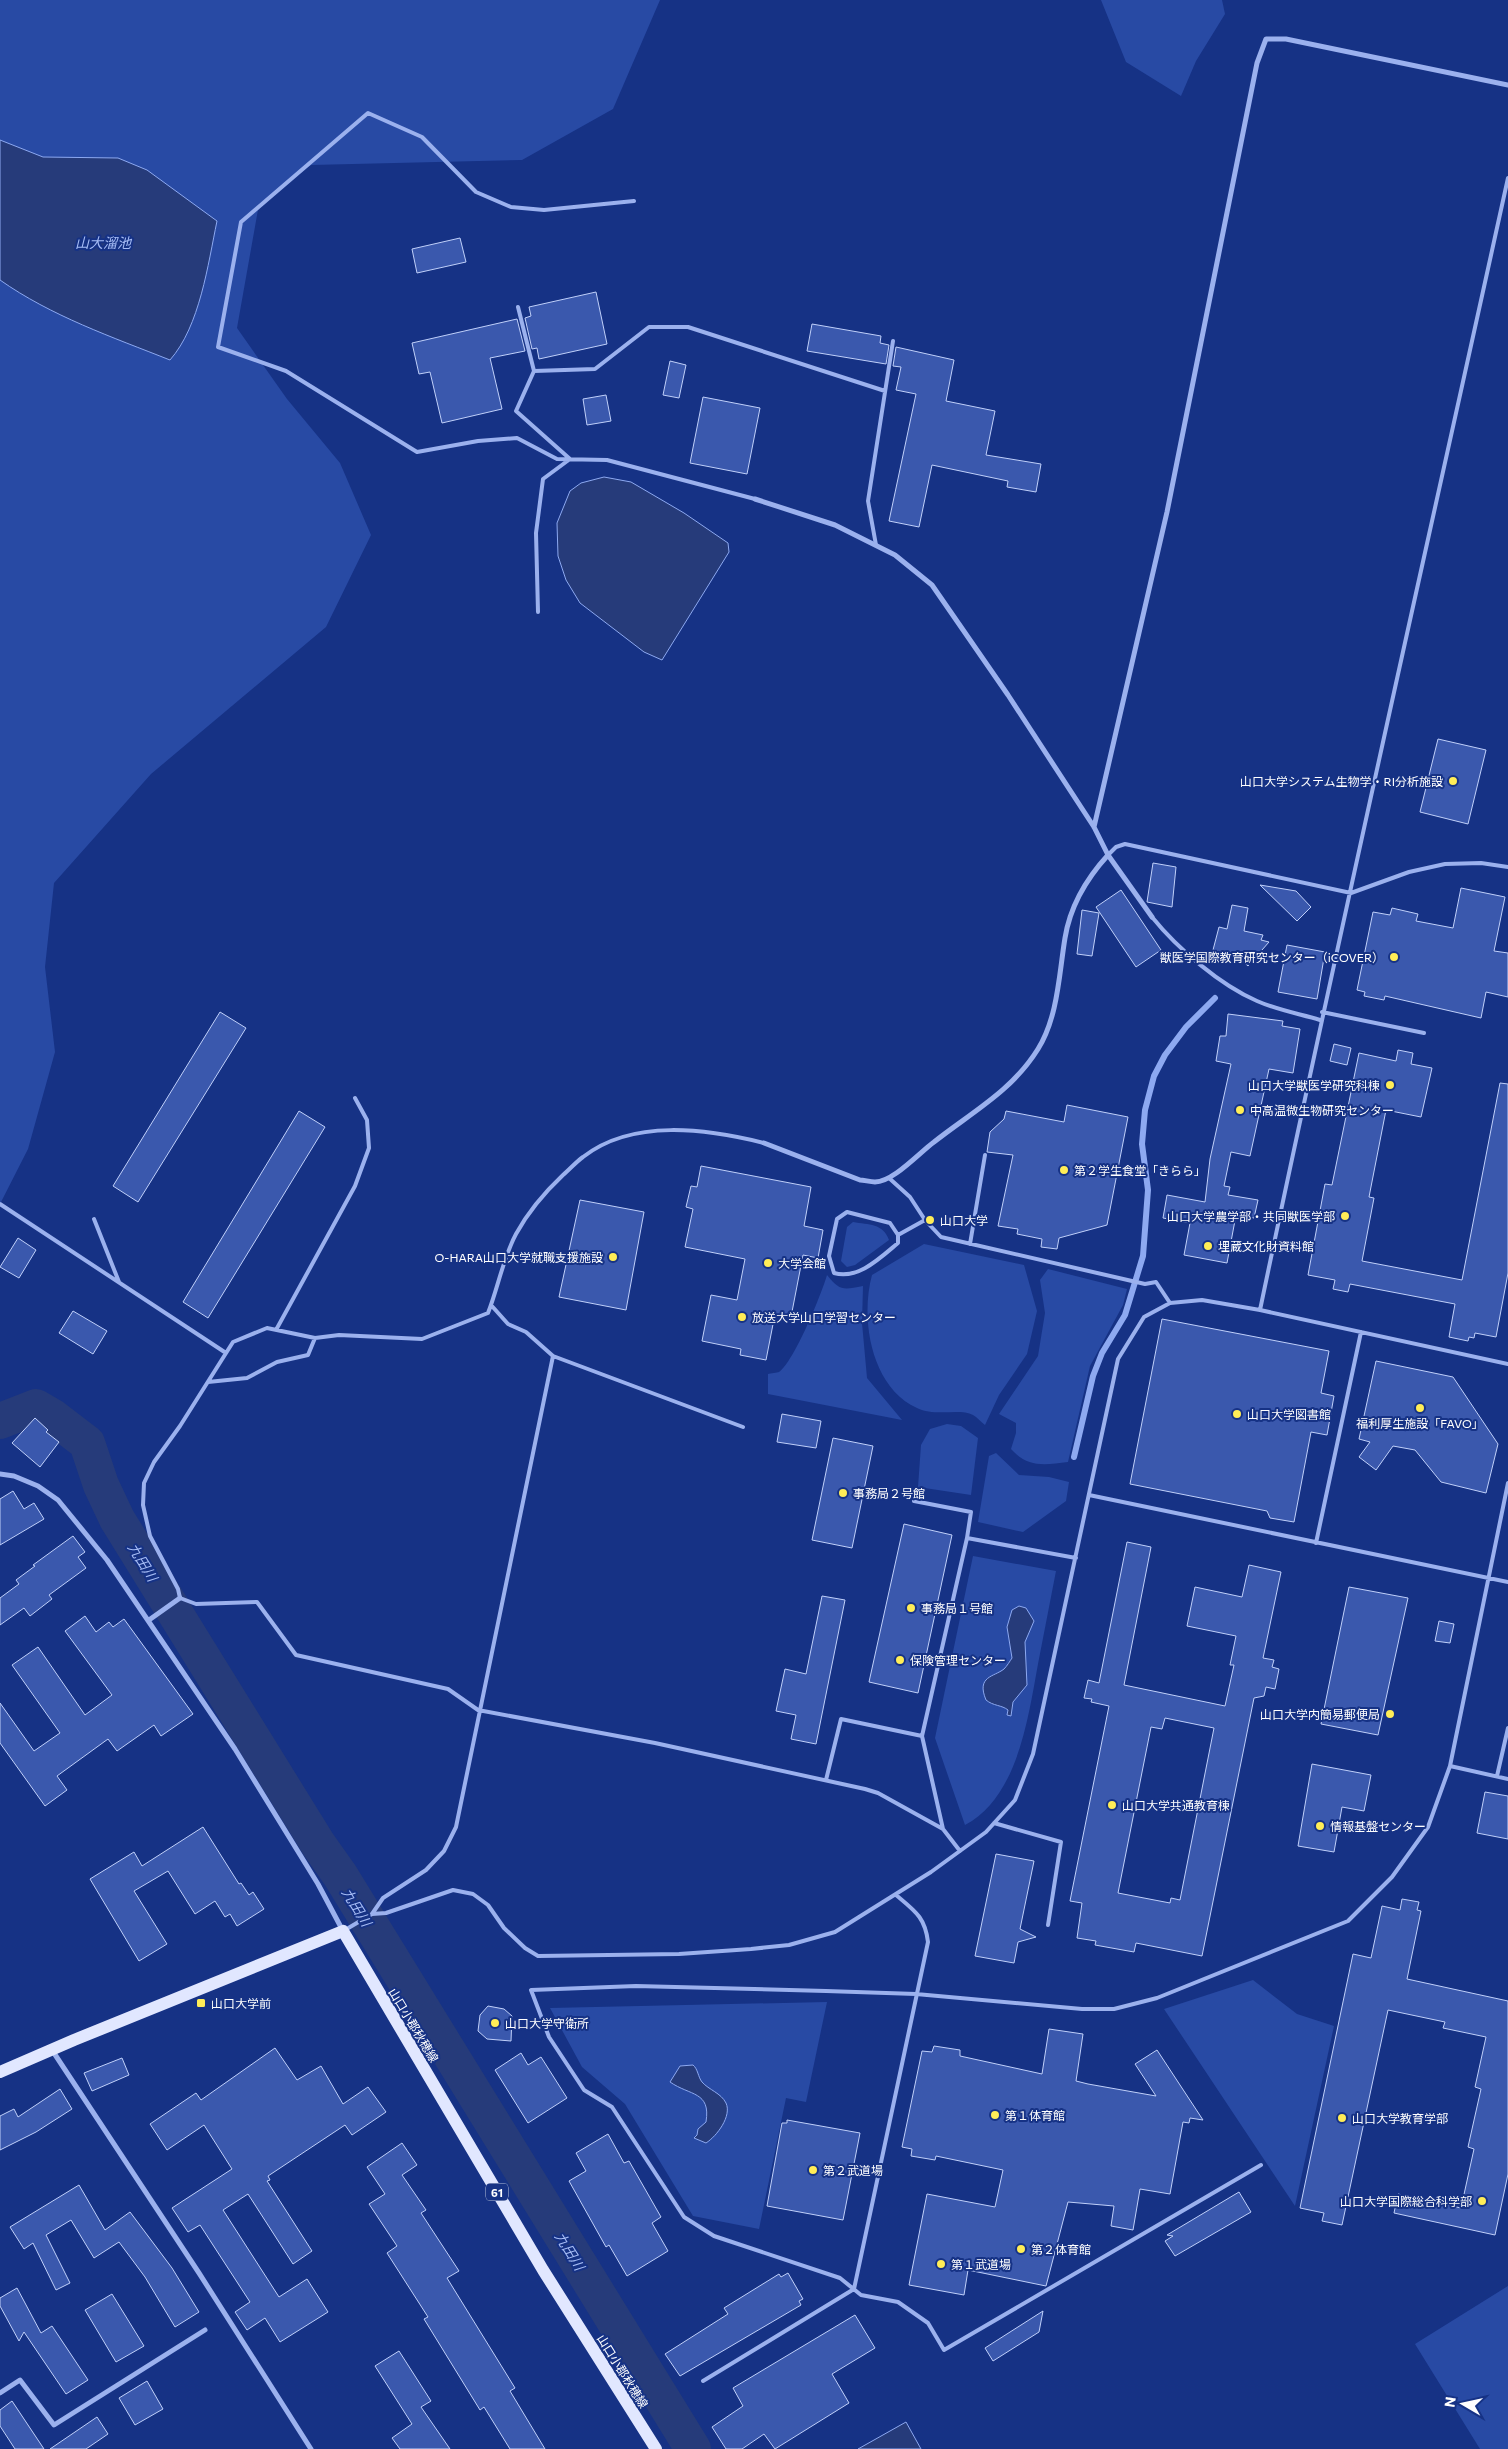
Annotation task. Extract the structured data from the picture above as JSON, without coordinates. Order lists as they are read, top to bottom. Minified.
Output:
{"streets":{"main road":["山口小郡秋穂線","61"]},"water":["山大溜池","九田川"],"places":{"other":["山口大学システム生物学・RI分析施設","獣医学国際教育研究センター（iCOVER）","山口大学獣医学研究科棟","中高温微生物研究センター","第２学生食堂「きらら」","山口大学農学部・共同獣医学部","山口大学","埋蔵文化財資料館","O-HARA山口大学就職支援施設","大学会館","放送大学山口学習センター","福利厚生施設「FAVO」","山口大学図書館","事務局２号館","事務局１号館","保険管理センター","山口大学内簡易郵便局","山口大学共通教育棟","情報基盤センター","山口大学守衛所","第１体育館","山口大学教育学部","第２武道場","山口大学国際総合科学部","第２体育館","第１武道場"],"transit":["山口大学前"]},"north":"left"}
